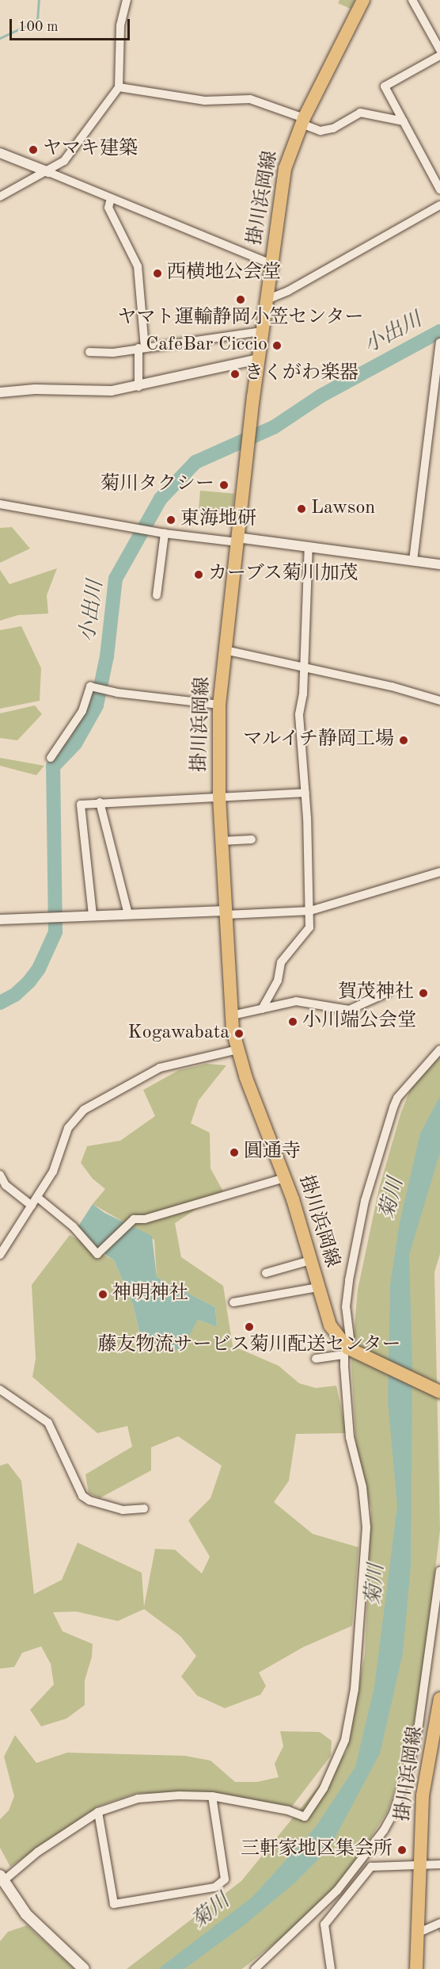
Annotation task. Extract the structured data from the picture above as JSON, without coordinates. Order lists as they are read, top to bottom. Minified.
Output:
{"streets":{"main road":["掛川浜岡線"]},"water":["小出川","菊川"],"places":["ヤマキ建築","西横地公会堂","ヤマト運輸静岡小笠センター","CafeBar Ciccio","きくがわ楽器","菊川タクシー","Lawson","東海地研","カーブス菊川加茂","マルイチ静岡工場","賀茂神社","小川端公会堂","Kogawabata","圓通寺","神明神社","藤友物流サービス菊川配送センター","三軒家地区集会所"],"scale_bar":"100 m"}
